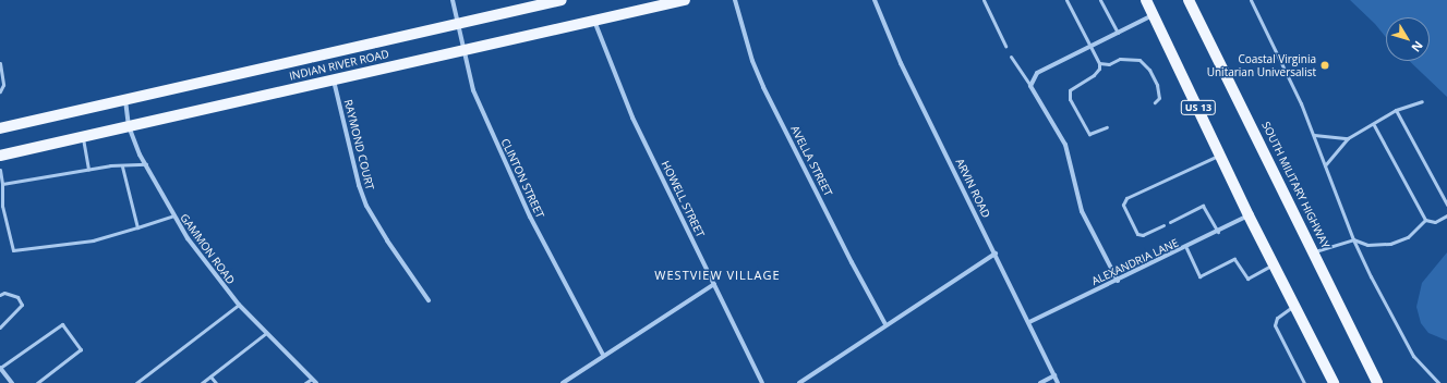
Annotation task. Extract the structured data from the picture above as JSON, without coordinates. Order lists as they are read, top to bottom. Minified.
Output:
{"streets":{"main road":["INDIAN RIVER ROAD","US 13","SOUTH MILITARY HIGHWAY"],"street":["RAYMOND COURT","AVELLA STREET","CLINTON STREET","ARVIN ROAD","HOWELL STREET","GAMMON ROAD","ALEXANDRIA LANE"]},"crossings":[["INDIAN RIVER ROAD","RAYMOND COURT"],["INDIAN RIVER ROAD","CLINTON STREET"],["INDIAN RIVER ROAD","HOWELL STREET"],["INDIAN RIVER ROAD","GAMMON ROAD"],["US 13","ALEXANDRIA LANE"],["ARVIN ROAD","ALEXANDRIA LANE"]],"districts":["WESTVIEW VILLAGE"],"places":["Coastal Virginia Unitarian Universalist"],"north":"bottom right"}
